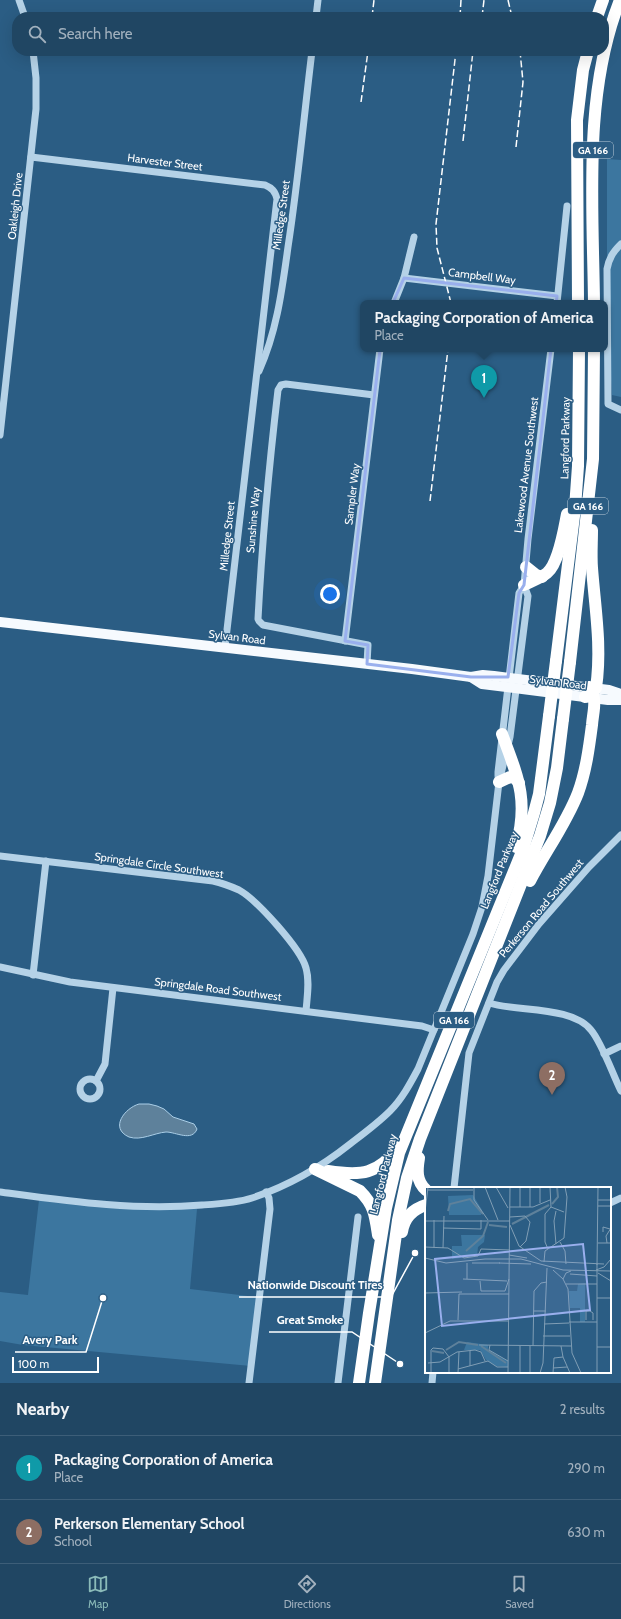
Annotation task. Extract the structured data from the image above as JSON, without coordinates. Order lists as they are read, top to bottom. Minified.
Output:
{"streets":{"highway":["GA 166","Langford Parkway"],"main road":["Sylvan Road"],"street":["Harvester Street","Oakleigh Drive","Milledge Street","Campbell Way","Lakewood Avenue Southwest","Sampler Way","Sunshine Way","Springdale Circle Southwest","Perkerson Road Southwest","Springdale Road Southwest"]},"crossings":[["Harvester Street","Oakleigh Drive"],["Harvester Street","Milledge Street"],["Milledge Street","Sylvan Road"],["Lakewood Avenue Southwest","Sylvan Road"],["Lakewood Avenue Southwest","Springdale Road Southwest"],["Sampler Way","Sunshine Way"],["Sunshine Way","Sylvan Road"],["Springdale Circle Southwest","Springdale Road Southwest"]],"places":["Nationwide Discount Tires","Avery Park","Great Smoke"],"scale_bar":"100 m","page":{"search":"Search here","popup":["Packaging Corporation of America","Place"],"pins":["1","2"],"scale":"100 m","heading":["Nearby","2 results"],"list":[{"mark":"1","name":"Packaging Corporation of America","note":"Place","value":"290 m"},{"mark":"2","name":"Perkerson Elementary School","note":"School","value":"630 m"}],"nav":["Map","Directions","Saved"]}}
